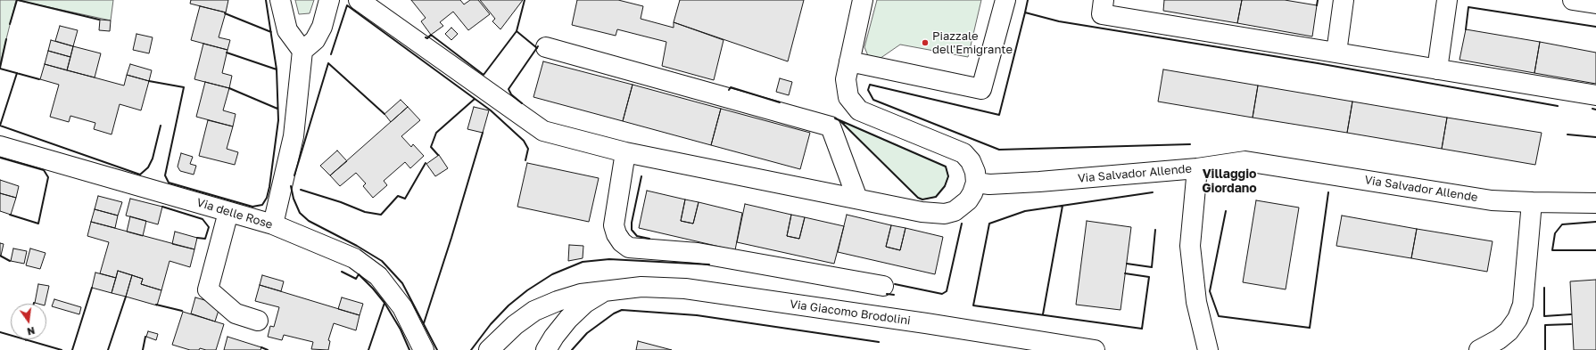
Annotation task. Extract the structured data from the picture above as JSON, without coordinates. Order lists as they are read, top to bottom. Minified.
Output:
{"streets":{"street":["Via Salvador Allende","Via delle Rose","Via Giacomo Brodolini"]},"districts":["Villaggio Giordano"],"places":["Piazzale dell'Emigrante"],"north":"bottom"}
